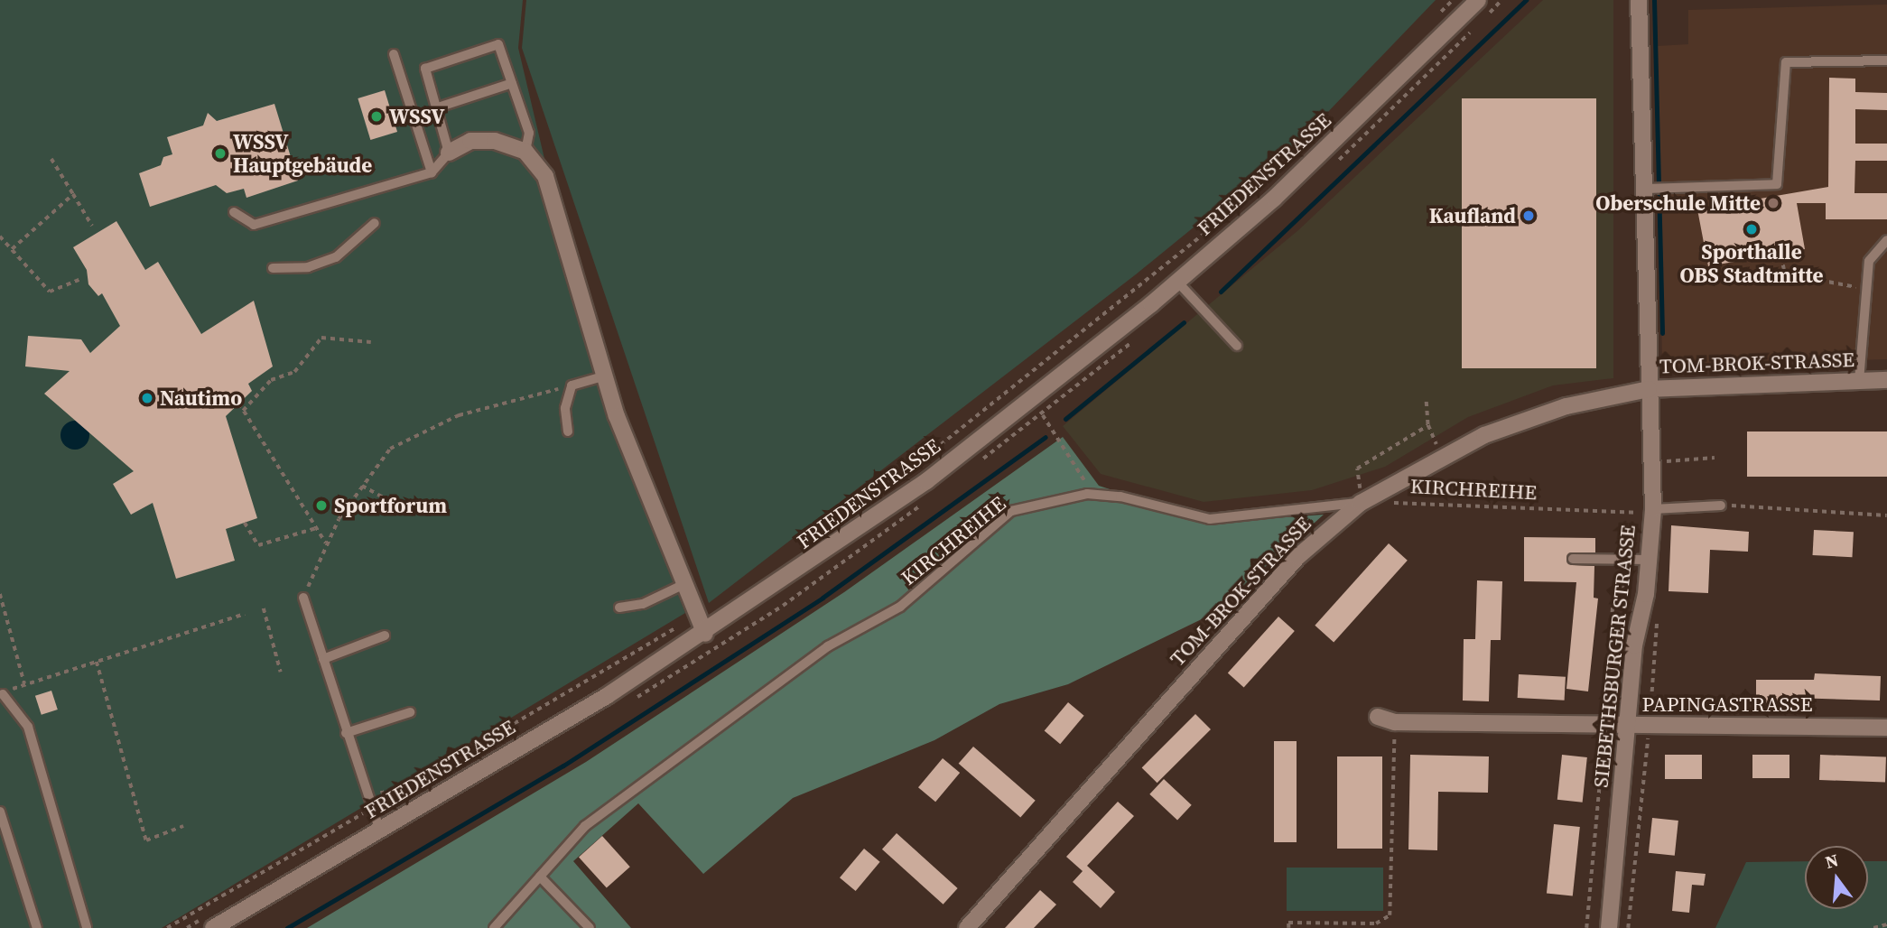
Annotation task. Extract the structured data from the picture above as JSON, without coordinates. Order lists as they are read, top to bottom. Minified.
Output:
{"streets":{"street":["FRIEDENSTRASSE","TOM-BROK-STRASSE","SIEBETHSBURGER STRASSE","PAPINGASTRASSE"],"lane":["KIRCHREIHE"]},"crossings":[["TOM-BROK-STRASSE","KIRCHREIHE"],["TOM-BROK-STRASSE","SIEBETHSBURGER STRASSE"],["KIRCHREIHE","SIEBETHSBURGER STRASSE"],["SIEBETHSBURGER STRASSE","PAPINGASTRASSE"]],"places":["WSSV","WSSV Hauptgebäude","Oberschule Mitte","Kaufland","Sporthalle OBS Stadtmitte","Nautimo","Sportforum"],"north":"top"}
